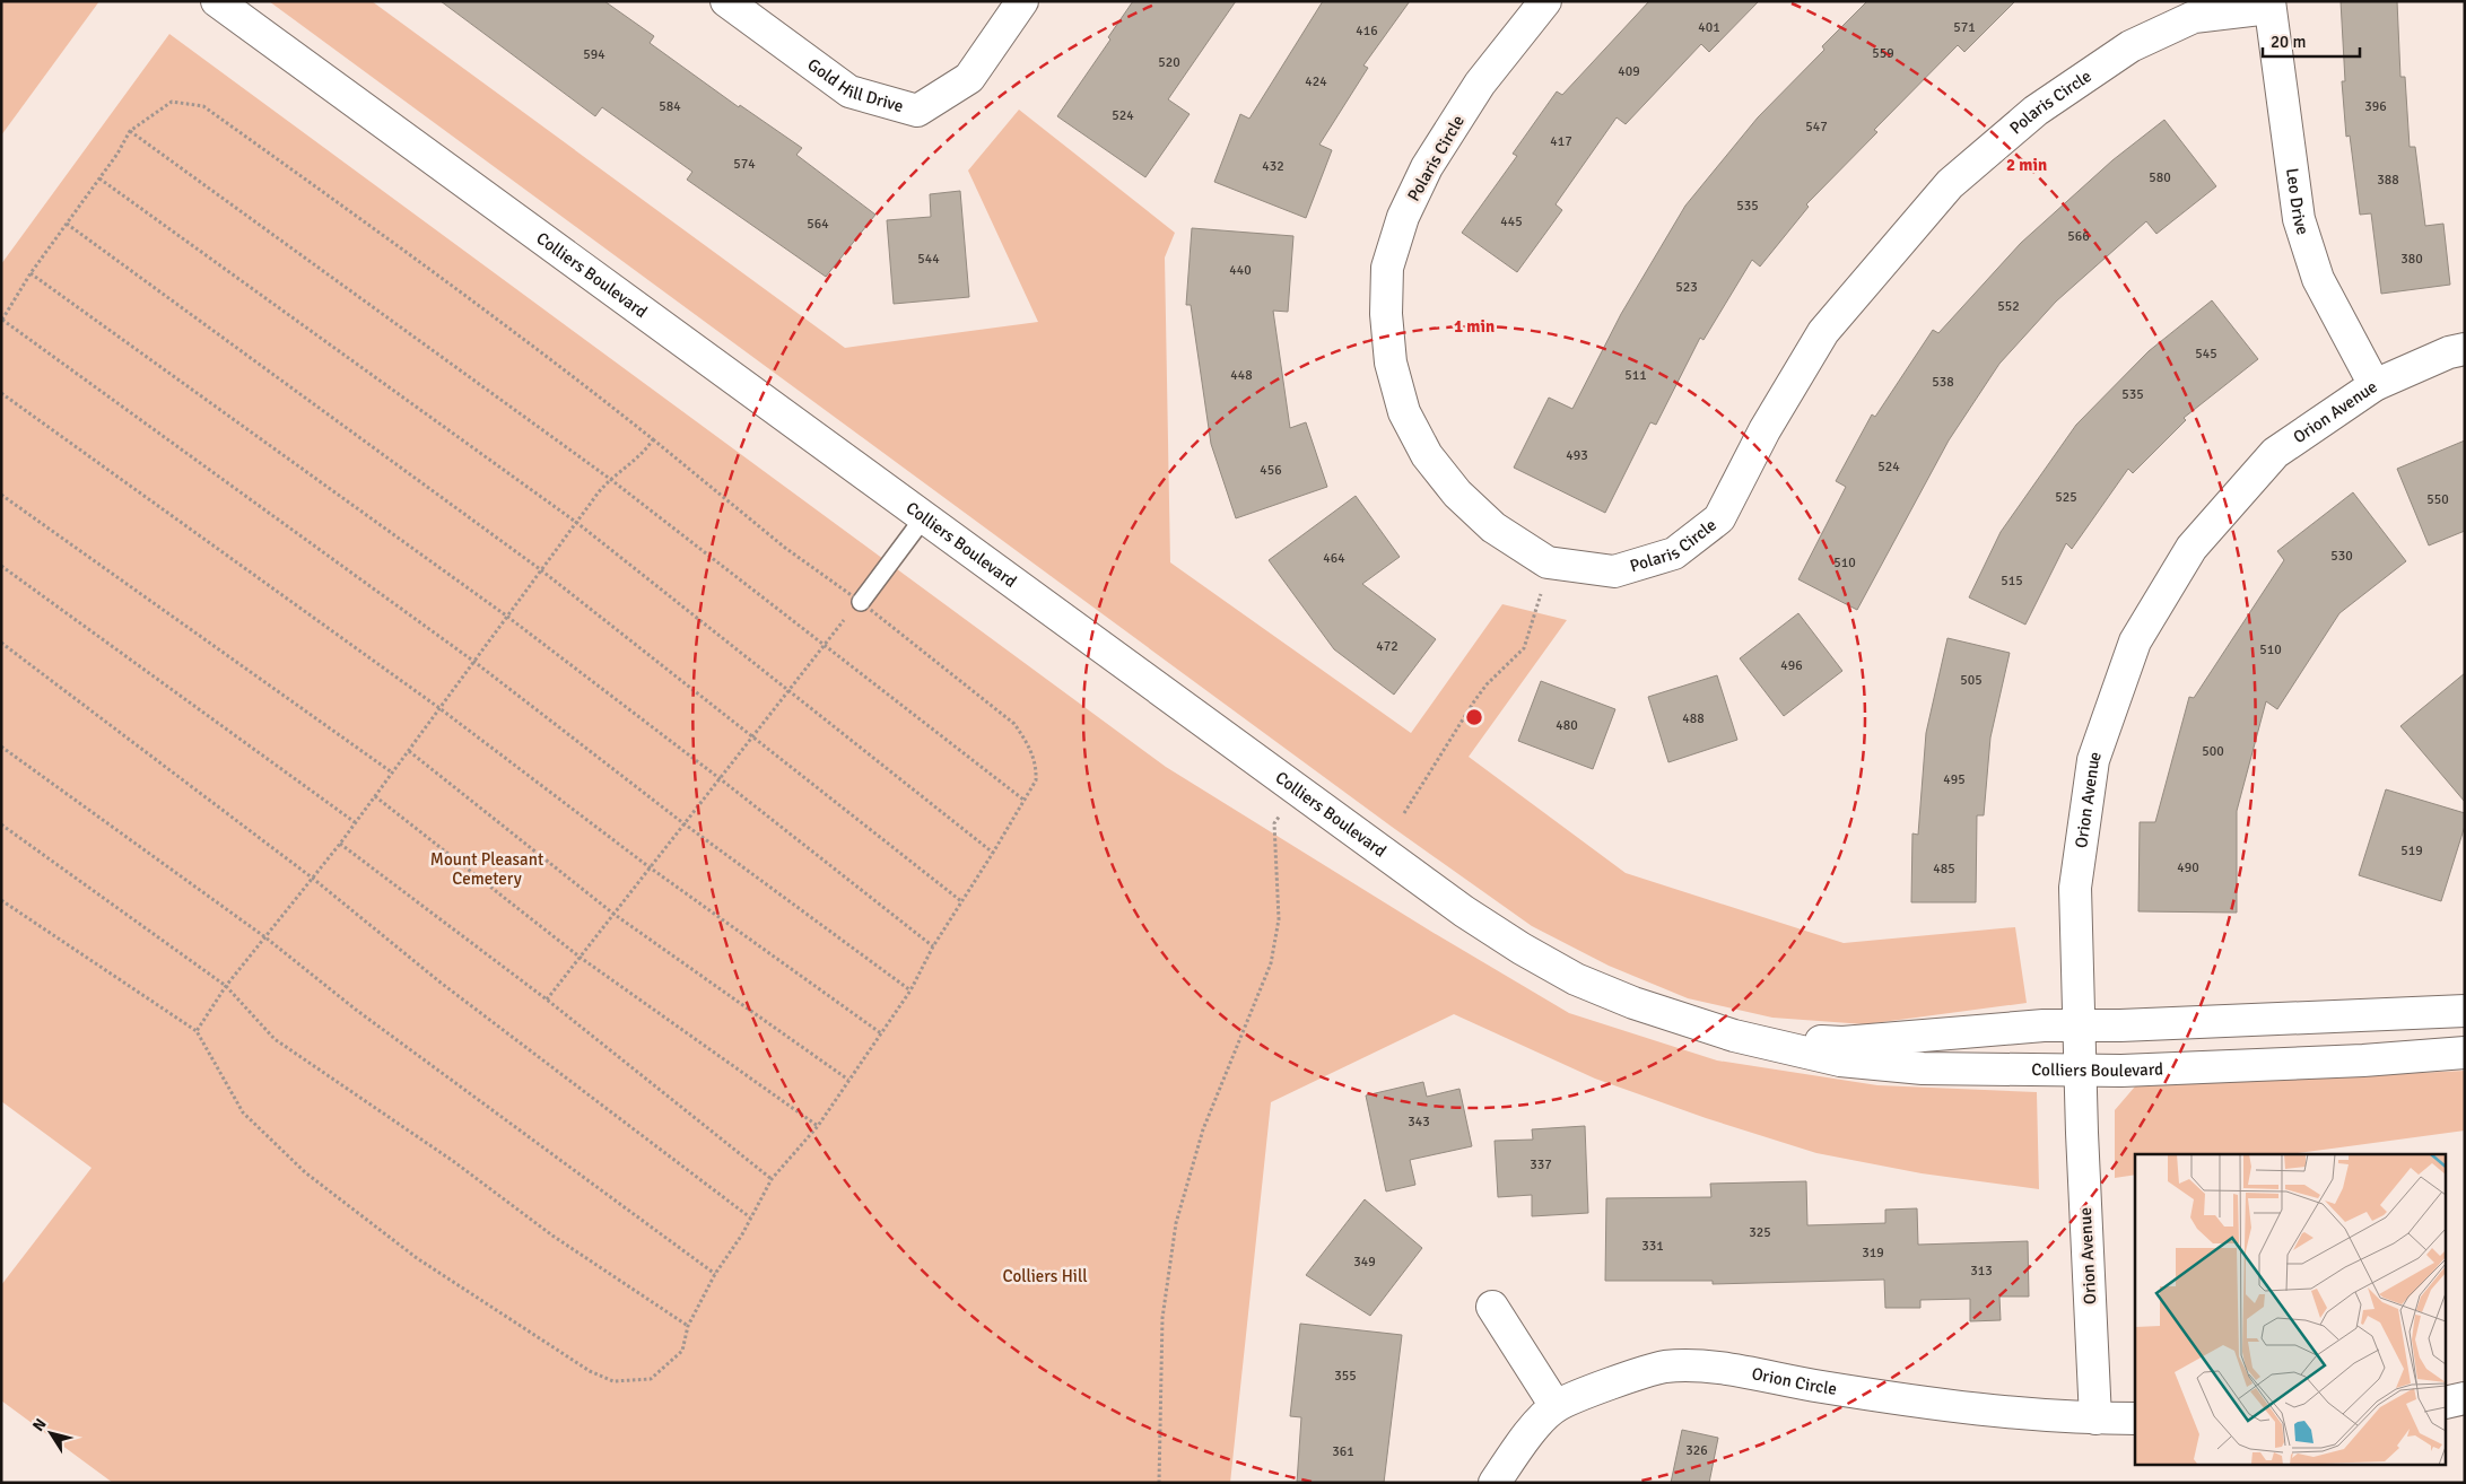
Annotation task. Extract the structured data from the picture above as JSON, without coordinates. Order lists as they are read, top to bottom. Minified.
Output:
{"streets":{"street":["Gold Hill Drive","Polaris Circle","Leo Drive","Colliers Boulevard","Orion Avenue","Orion Circle"]},"crossings":[["Polaris Circle","Leo Drive"],["Leo Drive","Orion Avenue"],["Colliers Boulevard","Orion Avenue"],["Orion Avenue","Orion Circle"]],"parks":["Mount Pleasant Cemetery","Colliers Hill"],"house_numbers":["401","571","416","559","594","520","409","424","584","396","524","547","417","574","432","580","388","535","445","564","566","544","380","440","523","552","545","448","511","538","535","493","524","456","525","550","530","464","510","515","472","510","496","505","488","480","500","495","519","490","485","343","337","325","331","319","349","313","355","326","361"],"scale_bar":"20 m","north":"top left","rings":["2 min","1 min"]}
